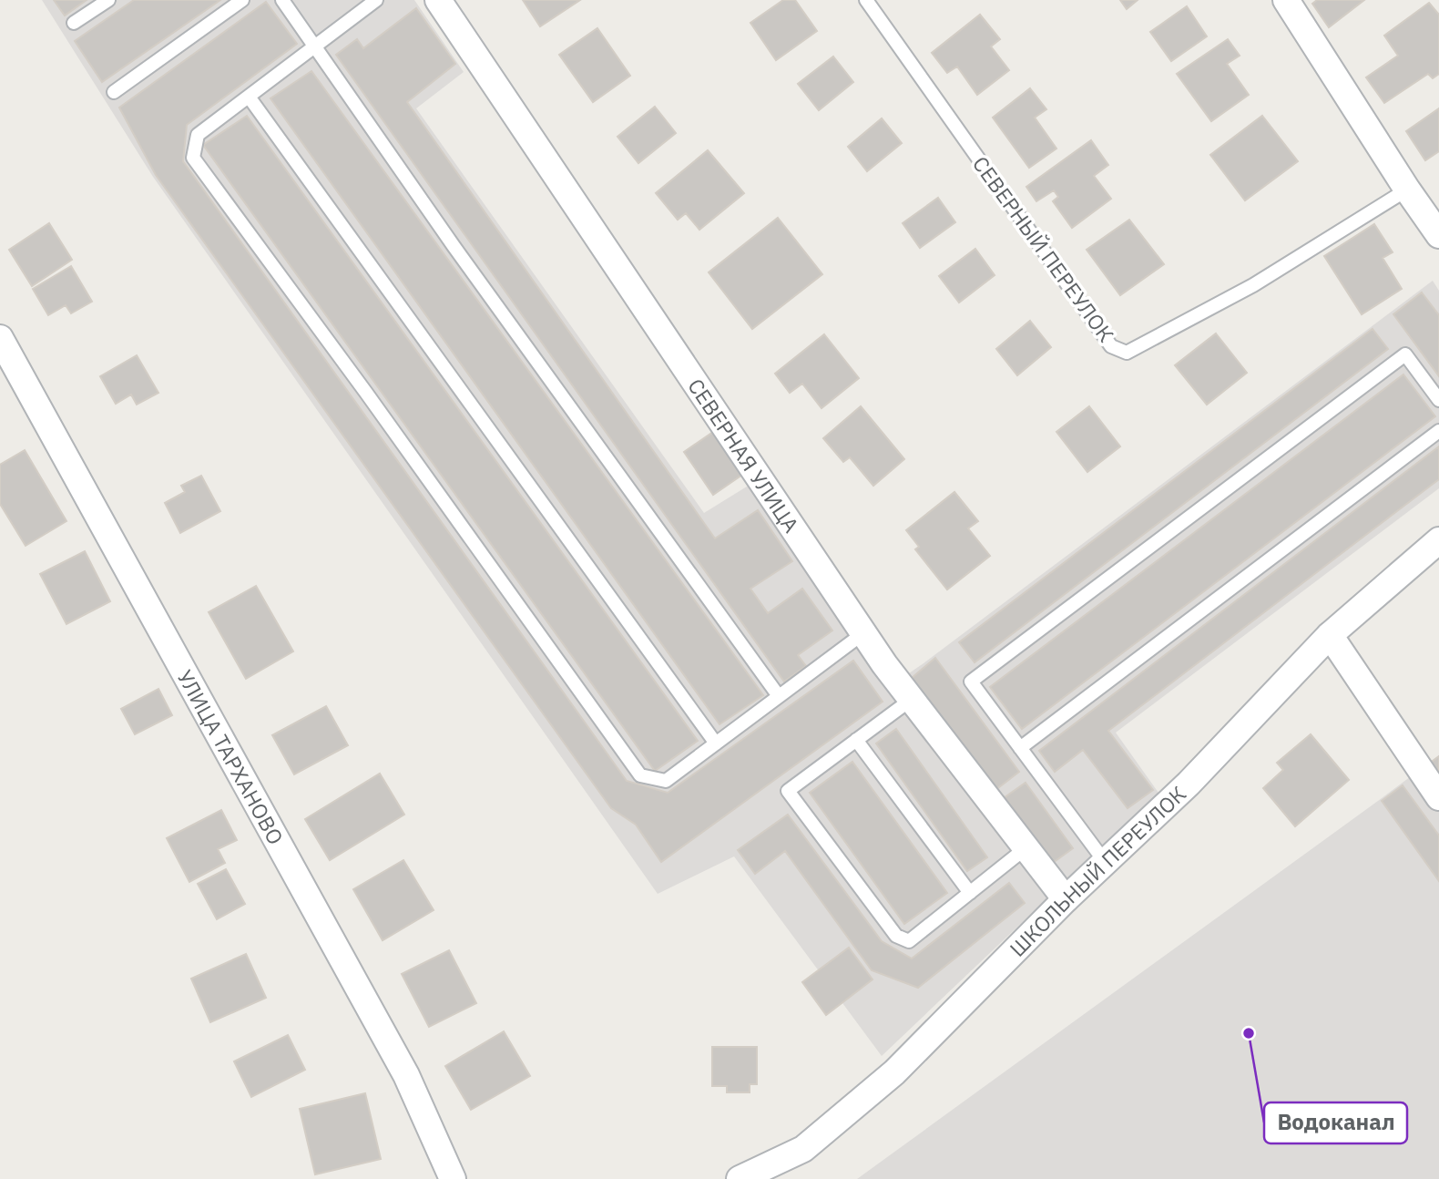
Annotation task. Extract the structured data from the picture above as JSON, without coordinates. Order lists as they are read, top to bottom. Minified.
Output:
{"streets":{"street":["СЕВЕРНАЯ УЛИЦА","УЛИЦА ТАРХАНОВО","ШКОЛЬНЫЙ ПЕРЕУЛОК"],"lane":["СЕВЕРНЫЙ ПЕРЕУЛОК"]},"crossings":[["СЕВЕРНАЯ УЛИЦА","ШКОЛЬНЫЙ ПЕРЕУЛОК"]],"places":["Водоканал"]}
